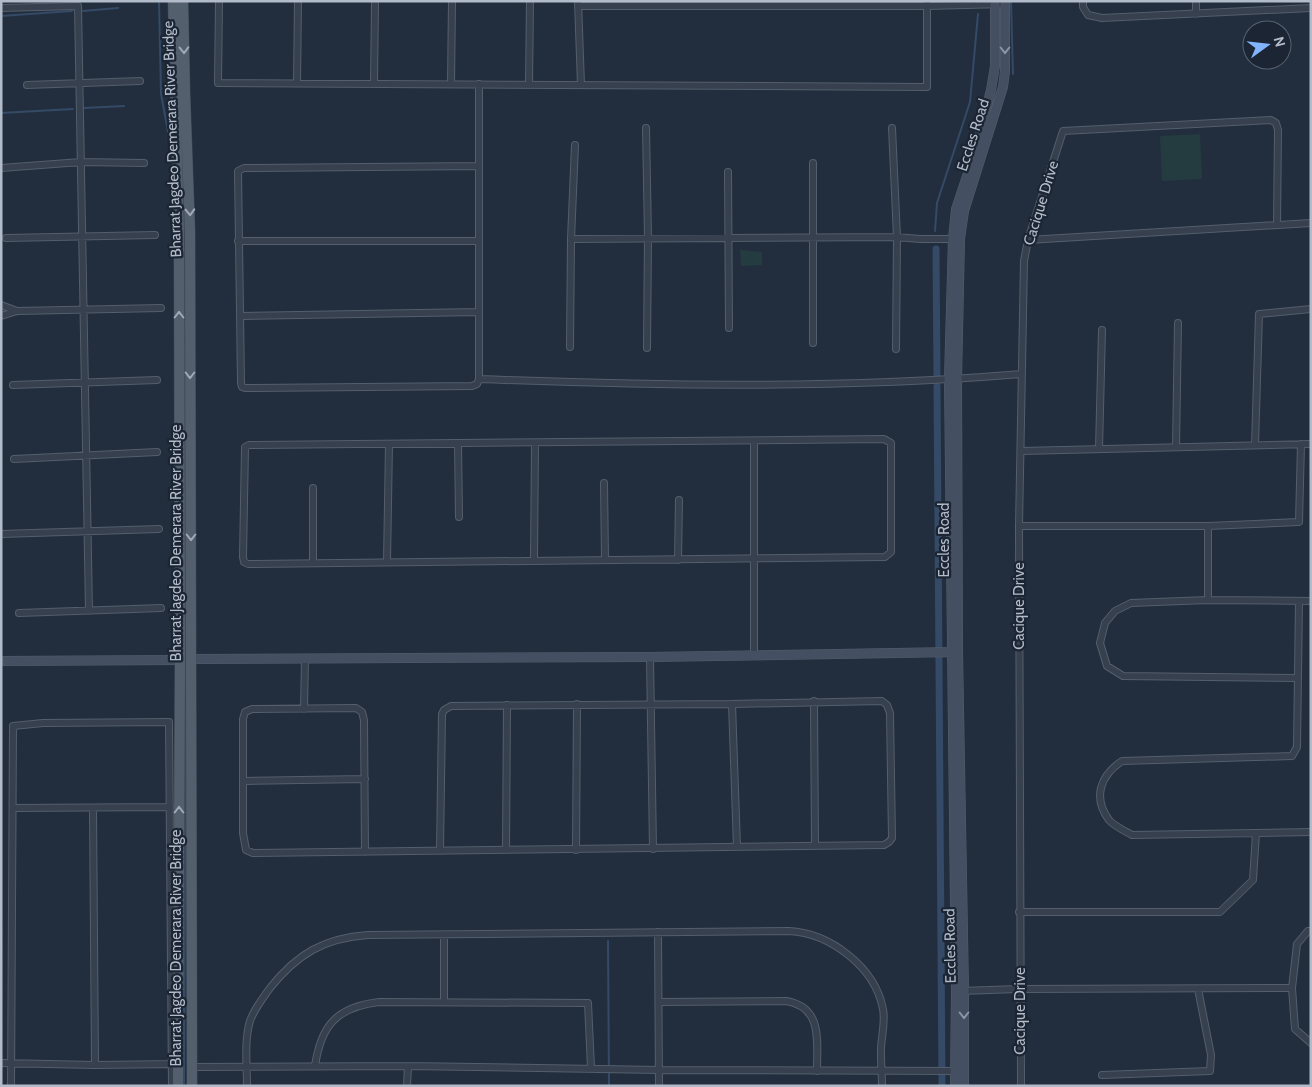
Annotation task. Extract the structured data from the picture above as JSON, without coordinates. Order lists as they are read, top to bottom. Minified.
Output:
{"streets":{"main road":["Bharrat Jagdeo Demerara River Bridge"],"street":["Eccles Road","Cacique Drive"]},"north":"right"}
